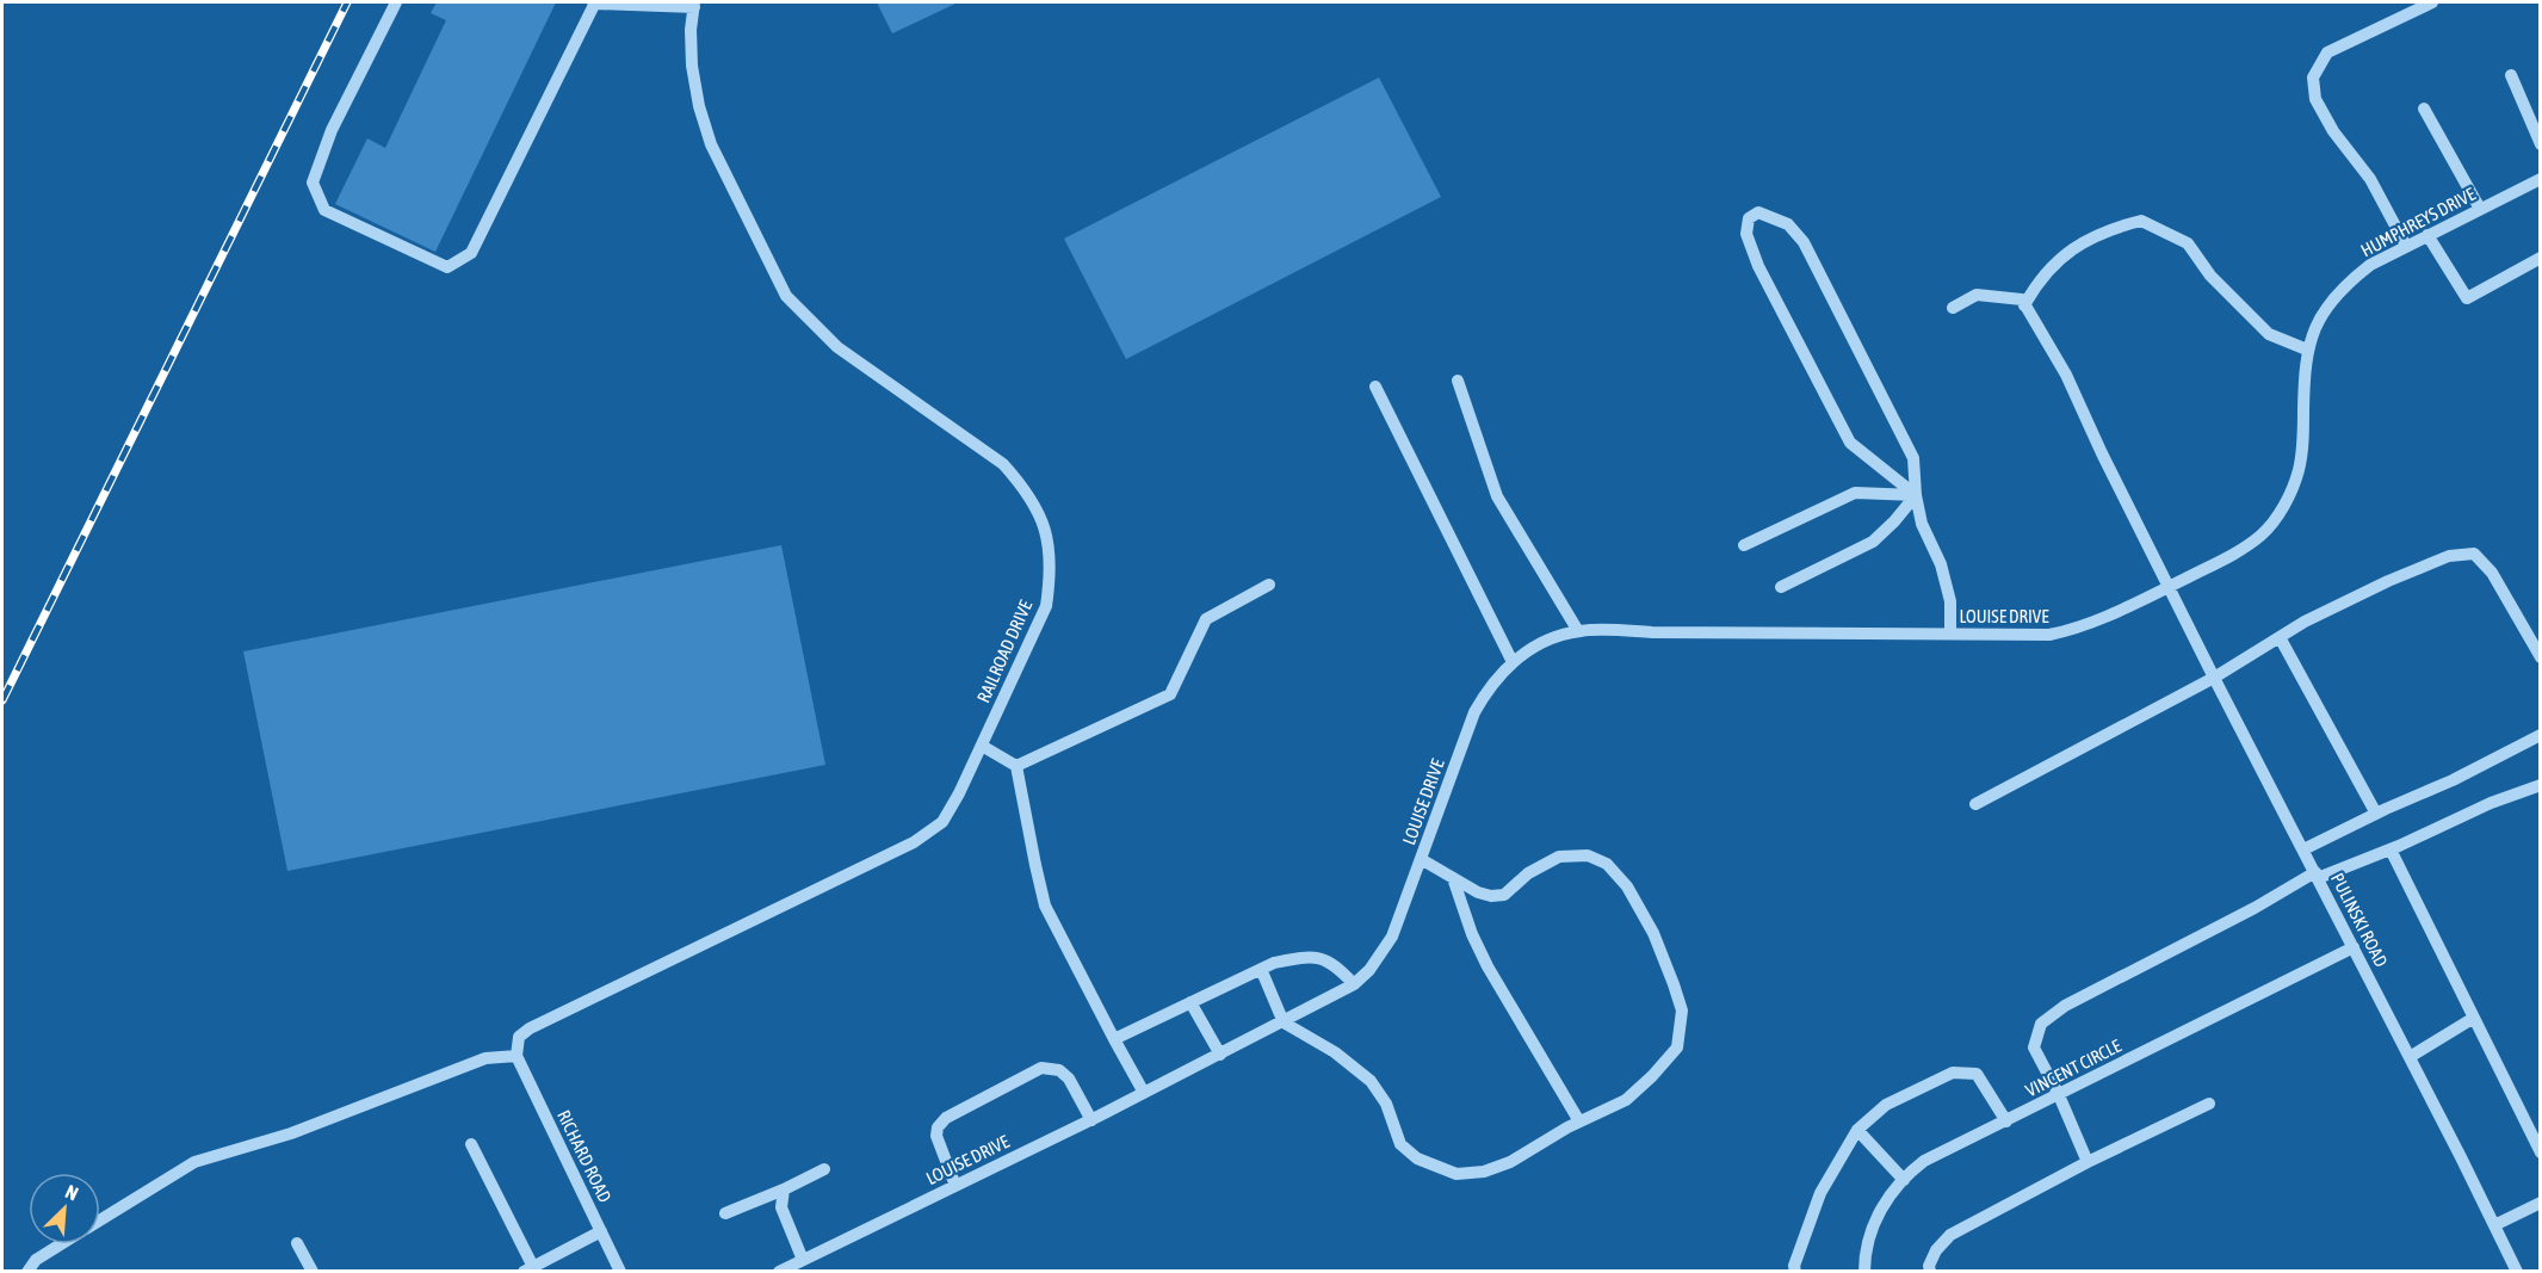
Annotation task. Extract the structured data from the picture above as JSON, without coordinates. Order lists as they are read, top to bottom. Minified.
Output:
{"streets":{"street":["HUMPHREYS DRIVE","LOUISE DRIVE","RAILROAD DRIVE","PULINSKI ROAD","VINCENT CIRCLE","RICHARD ROAD"]},"crossings":[["HUMPHREYS DRIVE","LOUISE DRIVE"],["HUMPHREYS DRIVE","PULINSKI ROAD"],["LOUISE DRIVE","PULINSKI ROAD"],["RAILROAD DRIVE","RICHARD ROAD"],["PULINSKI ROAD","VINCENT CIRCLE"]],"north":"top right"}
